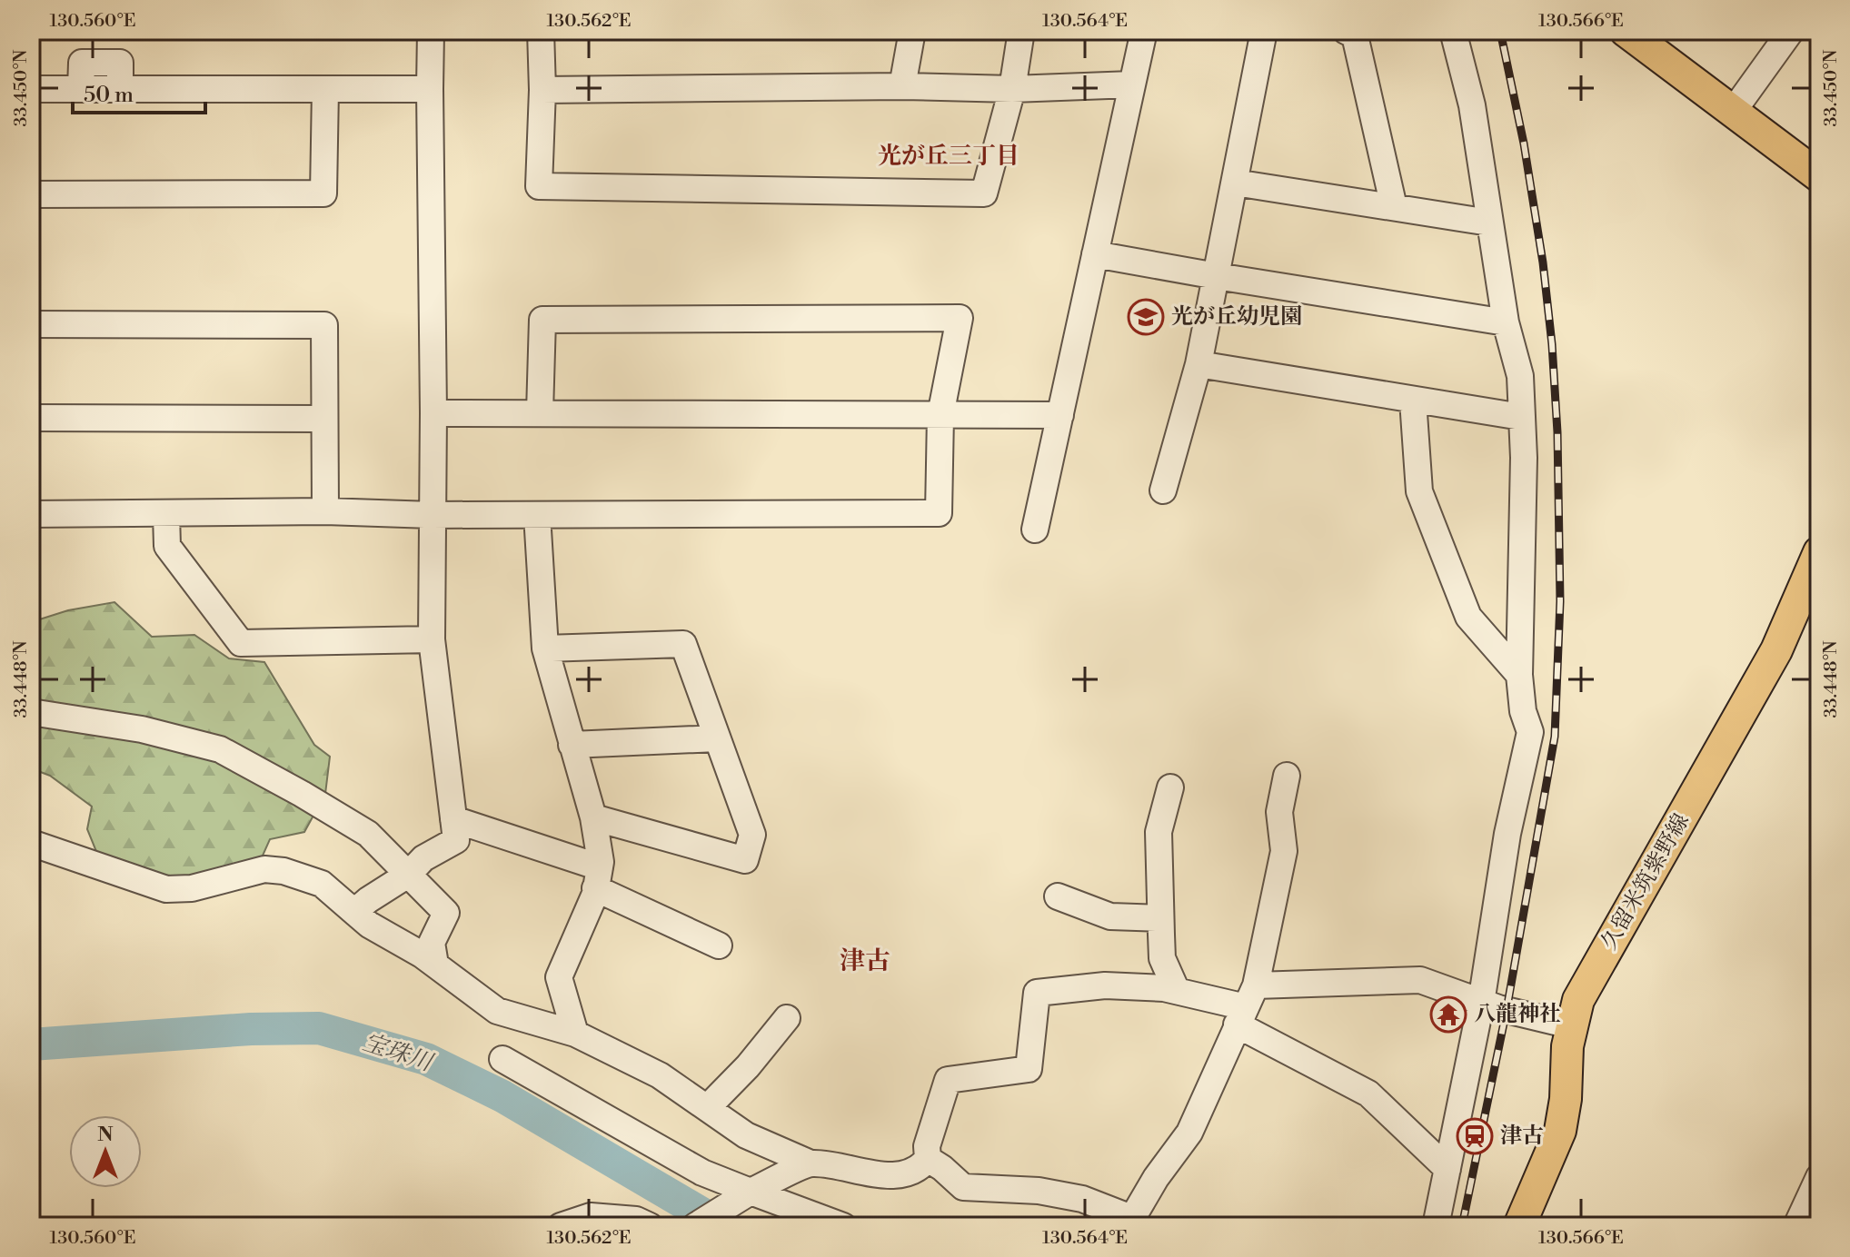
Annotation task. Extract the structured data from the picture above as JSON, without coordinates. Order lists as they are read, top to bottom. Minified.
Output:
{"streets":{"main road":["久留米筑紫野線"]},"districts":["光が丘三丁目","津古"],"water":["宝珠川"],"places":{"school or university":["光が丘幼児園"],"temple":["八龍神社"],"station":["津古"]},"scale_bar":"50 m","north":"top","coordinates":["130.560°E","130.562°E","130.564°E","130.566°E","33.450°N","33.448°N"]}
